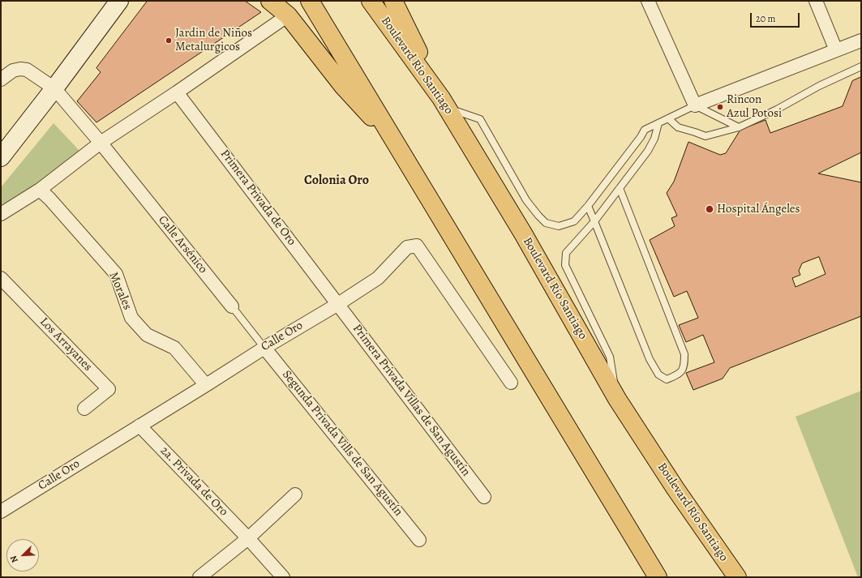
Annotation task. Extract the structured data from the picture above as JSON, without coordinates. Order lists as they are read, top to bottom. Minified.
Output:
{"streets":{"main road":["Boulevard Río Santiago"],"street":["Primera Privada de Oro","Calle Arsénico","Morales","Calle Oro","Los Arrayanes","Primera Privada Villas de San Agustín","Segunda Privada Vills de San Agustín","2a. Privada de Oro"]},"crossings":[["Primera Privada de Oro","Calle Oro"],["Primera Privada de Oro","Primera Privada Villas de San Agustín"],["Calle Arsénico","Calle Oro"],["Calle Arsénico","Segunda Privada Vills de San Agustín"],["Morales","Calle Oro"],["Calle Oro","Primera Privada Villas de San Agustín"],["Calle Oro","Segunda Privada Vills de San Agustín"],["Calle Oro","2a. Privada de Oro"]],"districts":["Colonia Oro"],"places":["Jardin de Niños Metalurgicos","Rincon Azul Potosi","Hospital Ángeles"],"scale_bar":"20 m","north":"bottom left"}
